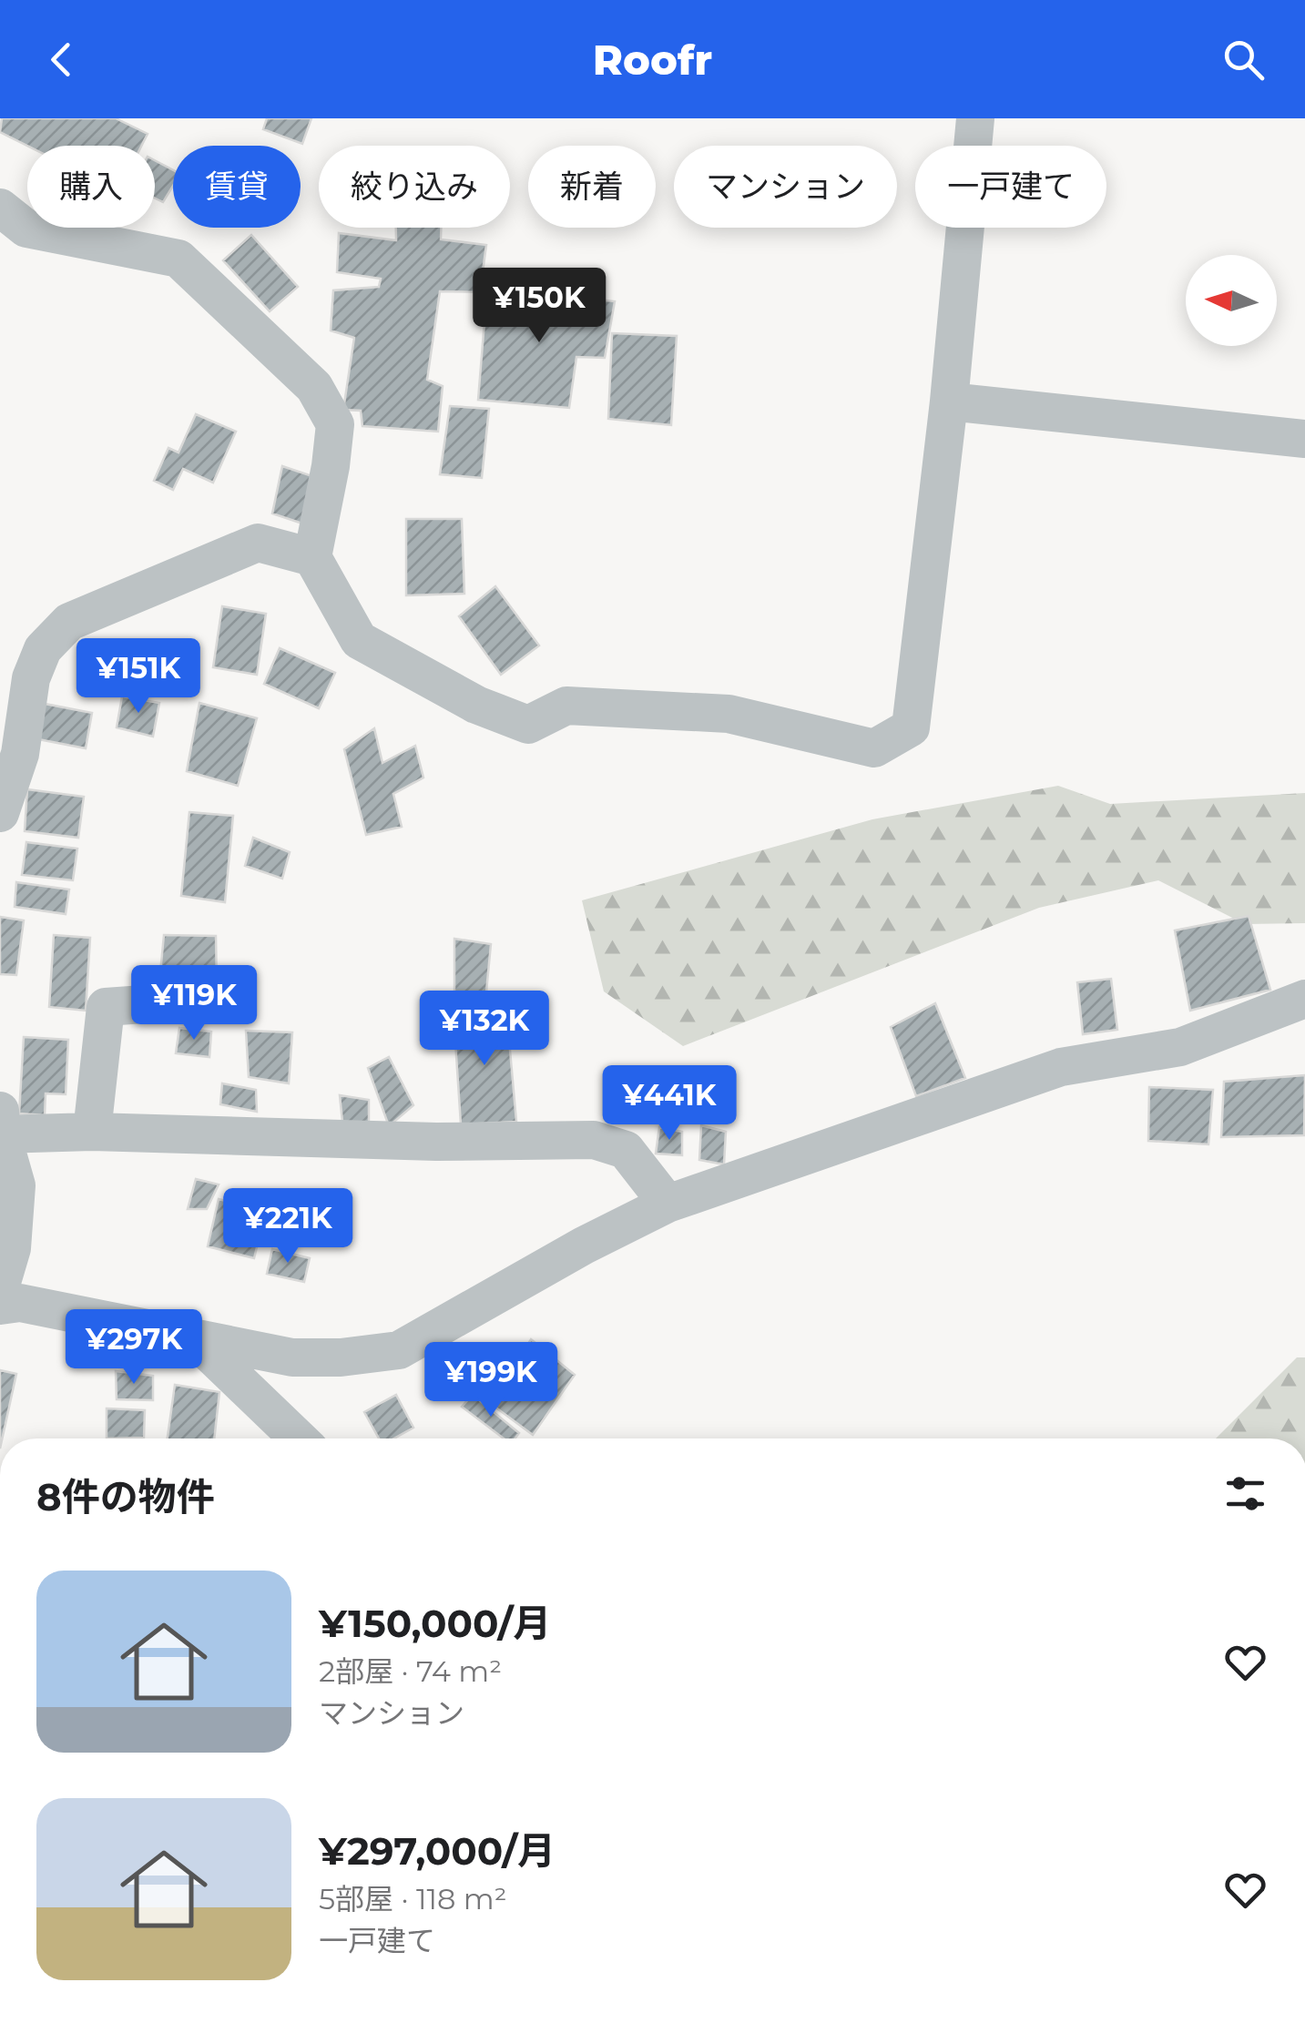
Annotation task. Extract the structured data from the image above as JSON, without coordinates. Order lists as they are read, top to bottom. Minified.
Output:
{"north":"left","page":{"header":"Roofr","chip":["購入","賃貸","絞り込み","新着","マンション","一戸建て"],"price":["¥150K","¥151K","¥119K","¥132K","¥441K","¥221K","¥297K","¥199K"],"heading":"8件の物件","list":[{"name":"¥150,000/月","note":"2部屋 · 74 m² · マンション"},{"name":"¥297,000/月","note":"5部屋 · 118 m² · 一戸建て"}]}}
